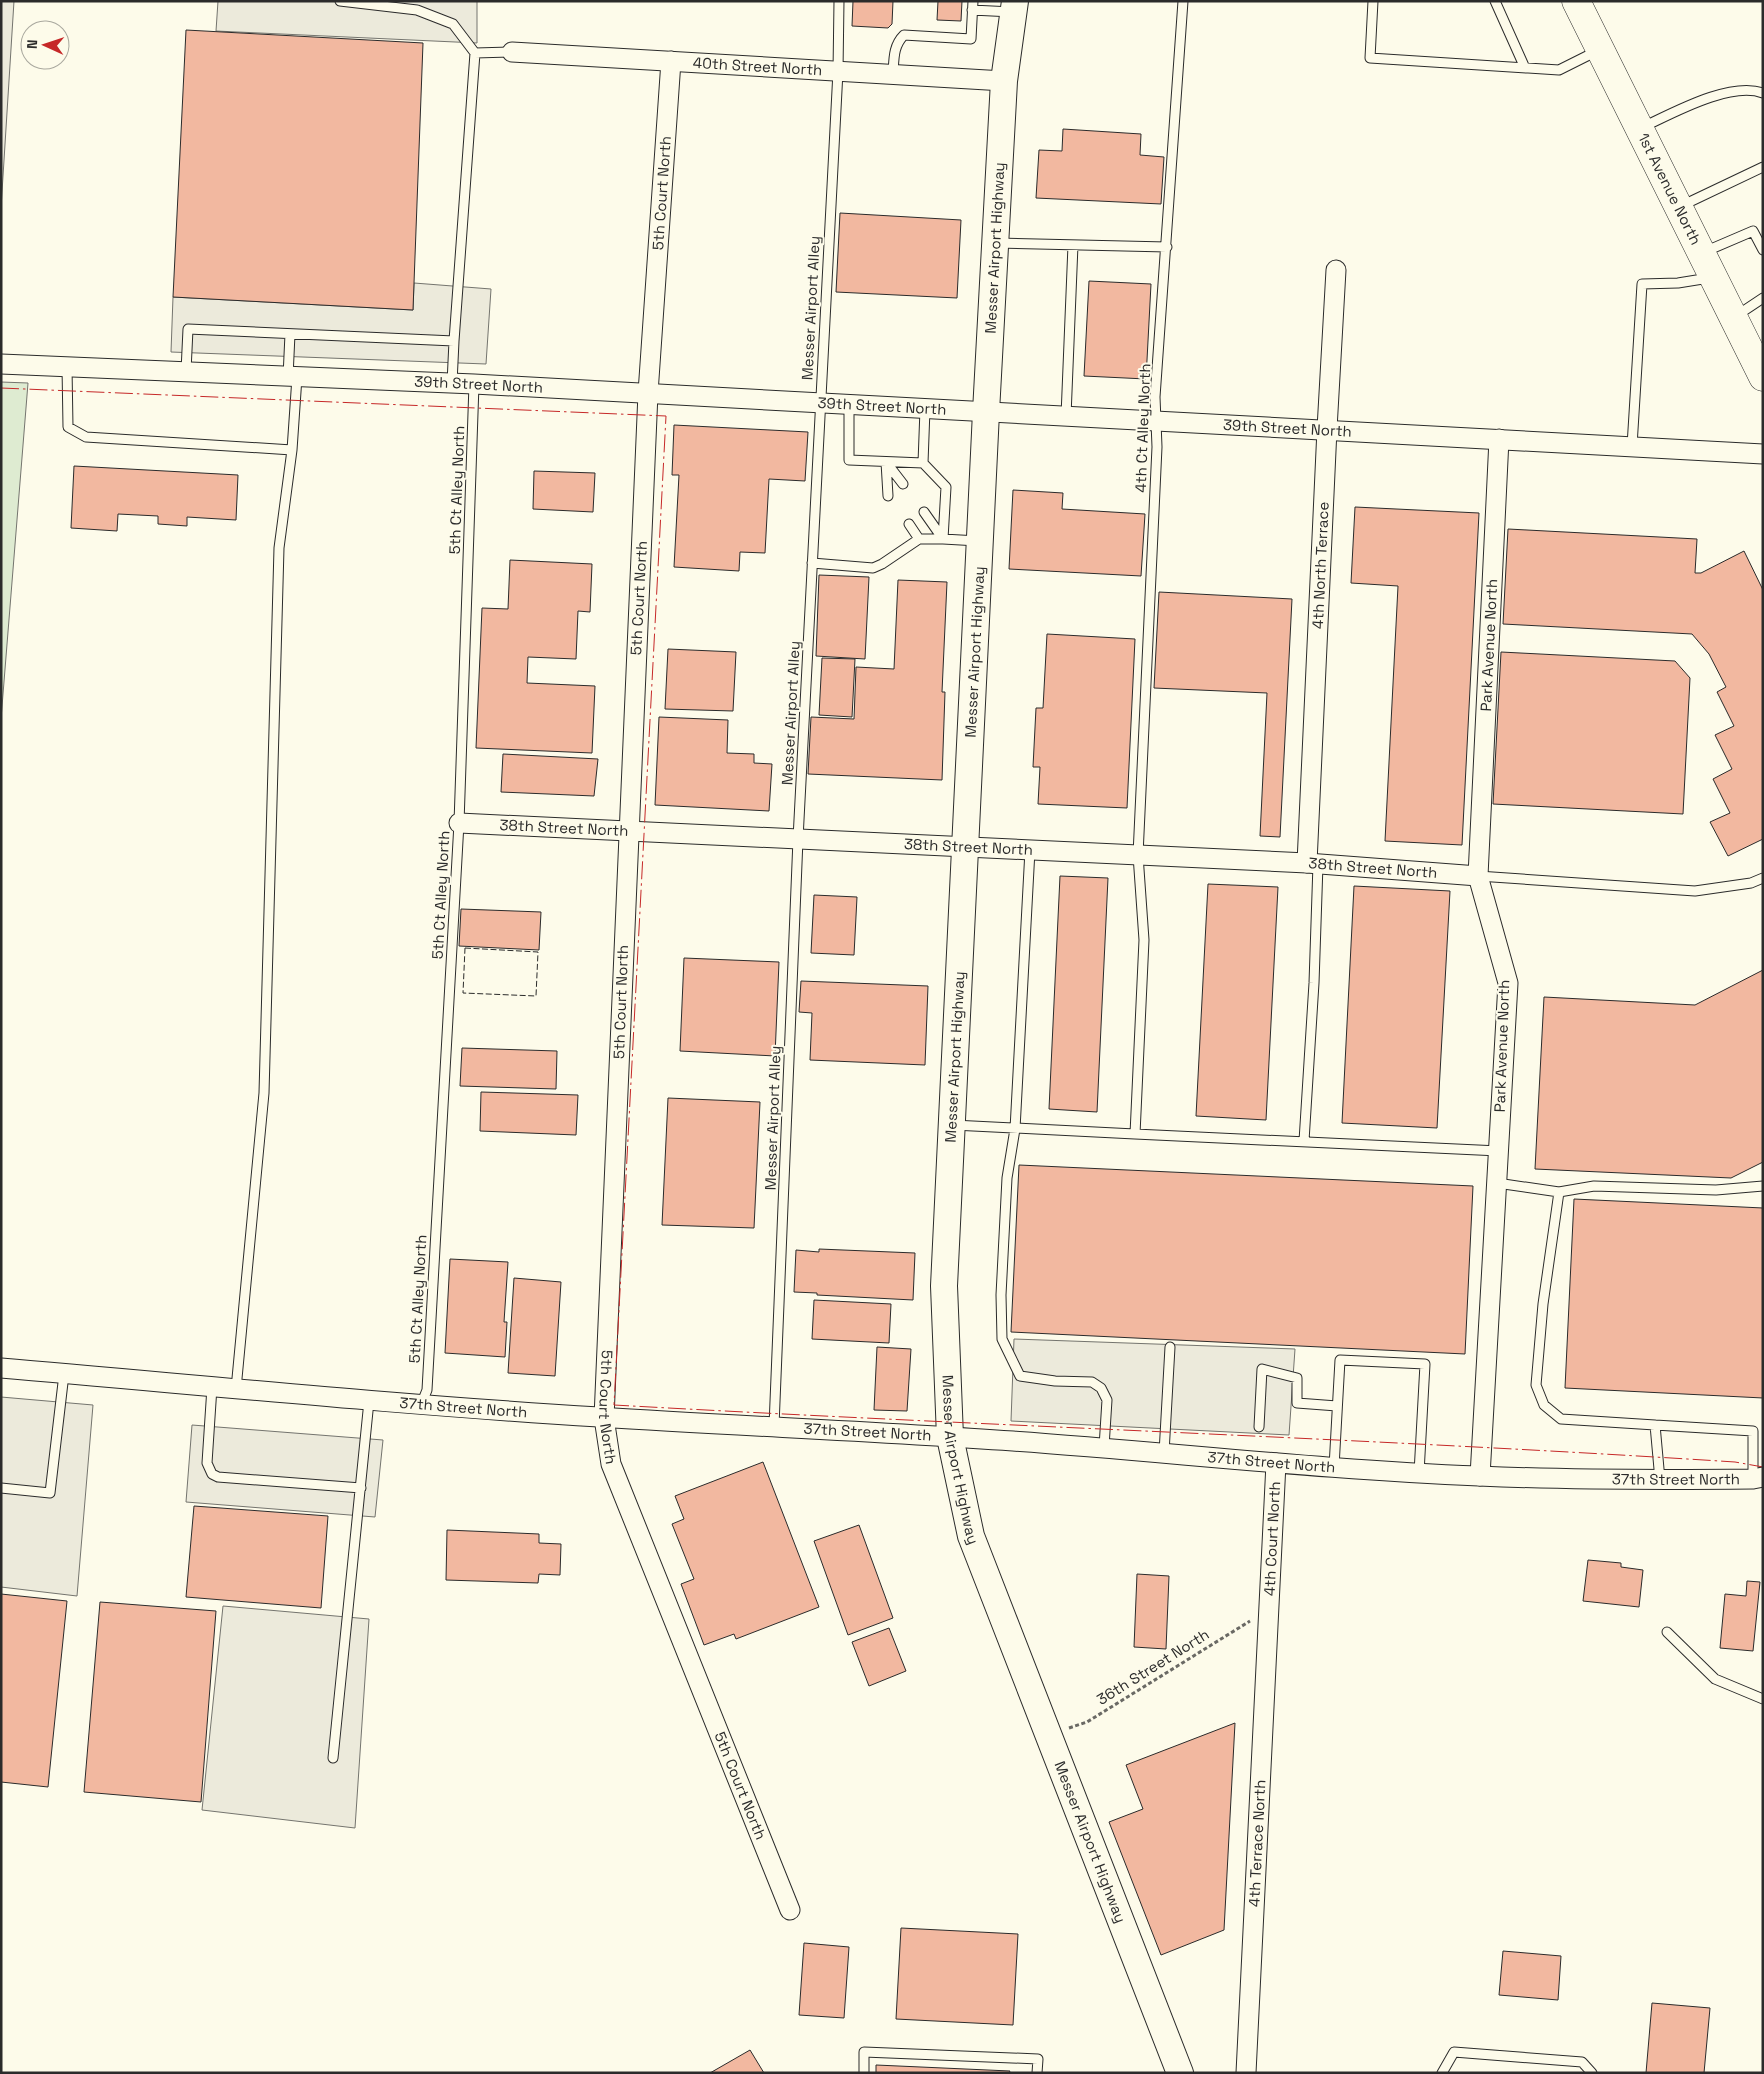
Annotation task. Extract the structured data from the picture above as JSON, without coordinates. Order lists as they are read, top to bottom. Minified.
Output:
{"streets":{"main road":["1st Avenue North","Messer Airport Highway"],"street":["40th Street North","5th Court North","39th Street North","4th North Terrace","Park Avenue North","38th Street North","37th Street North","4th Court North","4th Terrace North"],"lane":["Messer Airport Alley","4th Ct Alley North","5th Ct Alley North"],"path":["36th Street North"]},"crossings":[["40th Street North","5th Court North"],["40th Street North","Messer Airport Highway"],["40th Street North","Messer Airport Alley"],["5th Court North","39th Street North"],["5th Court North","38th Street North"],["5th Court North","37th Street North"],["Messer Airport Highway","39th Street North"],["Messer Airport Highway","38th Street North"],["Messer Airport Highway","37th Street North"],["Messer Airport Highway","36th Street North"],["Messer Airport Alley","39th Street North"],["Messer Airport Alley","38th Street North"],["Messer Airport Alley","37th Street North"],["39th Street North","4th Ct Alley North"],["39th Street North","5th Ct Alley North"],["39th Street North","4th North Terrace"],["39th Street North","Park Avenue North"],["4th Ct Alley North","38th Street North"],["5th Ct Alley North","38th Street North"],["5th Ct Alley North","37th Street North"],["4th North Terrace","38th Street North"],["Park Avenue North","38th Street North"],["Park Avenue North","37th Street North"],["37th Street North","4th Court North"],["4th Court North","36th Street North"],["4th Court North","4th Terrace North"],["36th Street North","4th Terrace North"]],"north":"left"}
